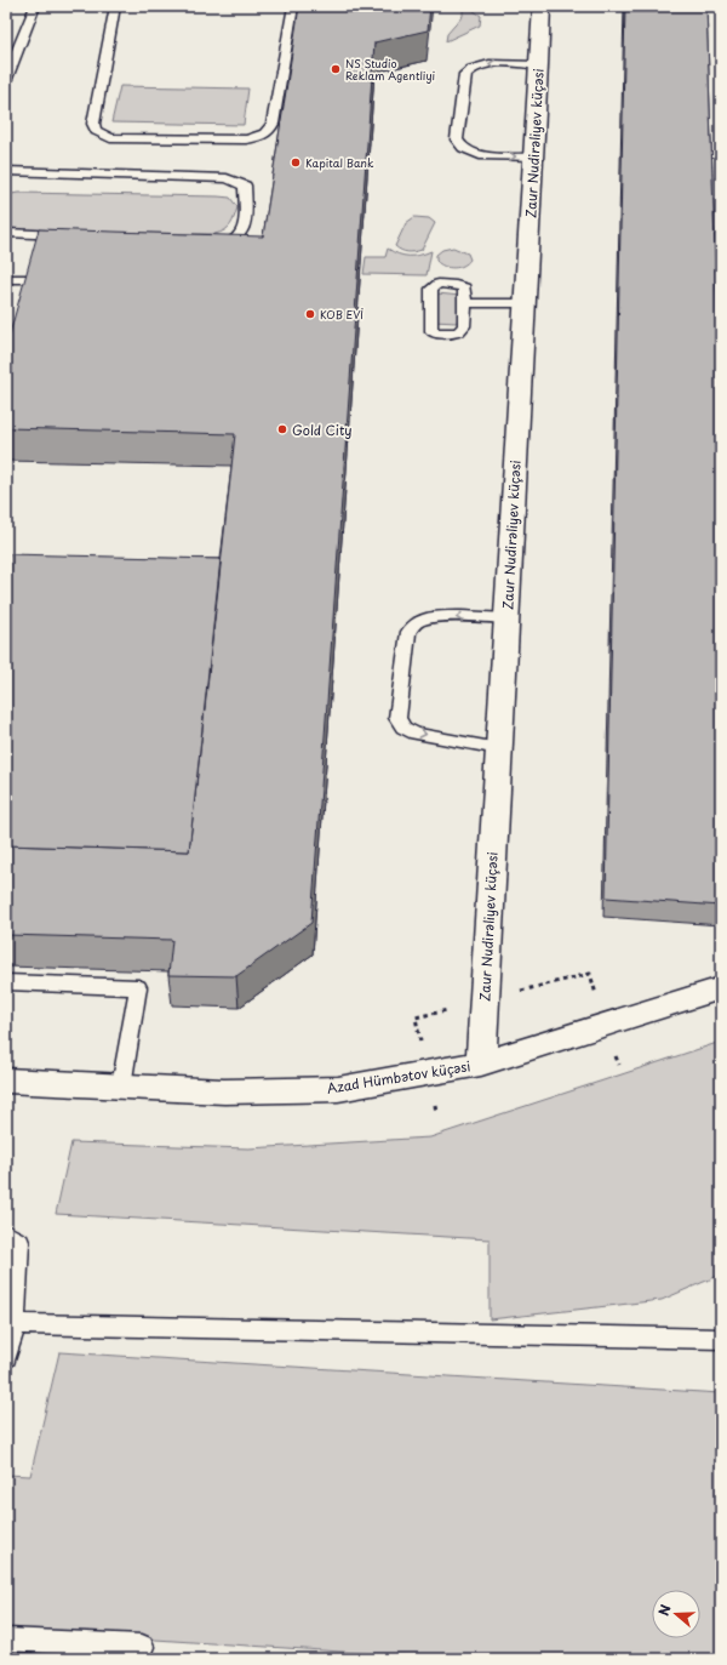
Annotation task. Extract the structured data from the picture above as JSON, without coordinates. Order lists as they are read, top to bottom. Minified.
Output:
{"streets":{"street":["Zaur Nudirəliyev küçəsi","Azad Hümbətov küçəsi"]},"crossings":[["Zaur Nudirəliyev küçəsi","Azad Hümbətov küçəsi"]],"places":["NS Studio Reklam Agentliyi","Kapital Bank","KOB EVİ","Gold City"],"north":"left"}
